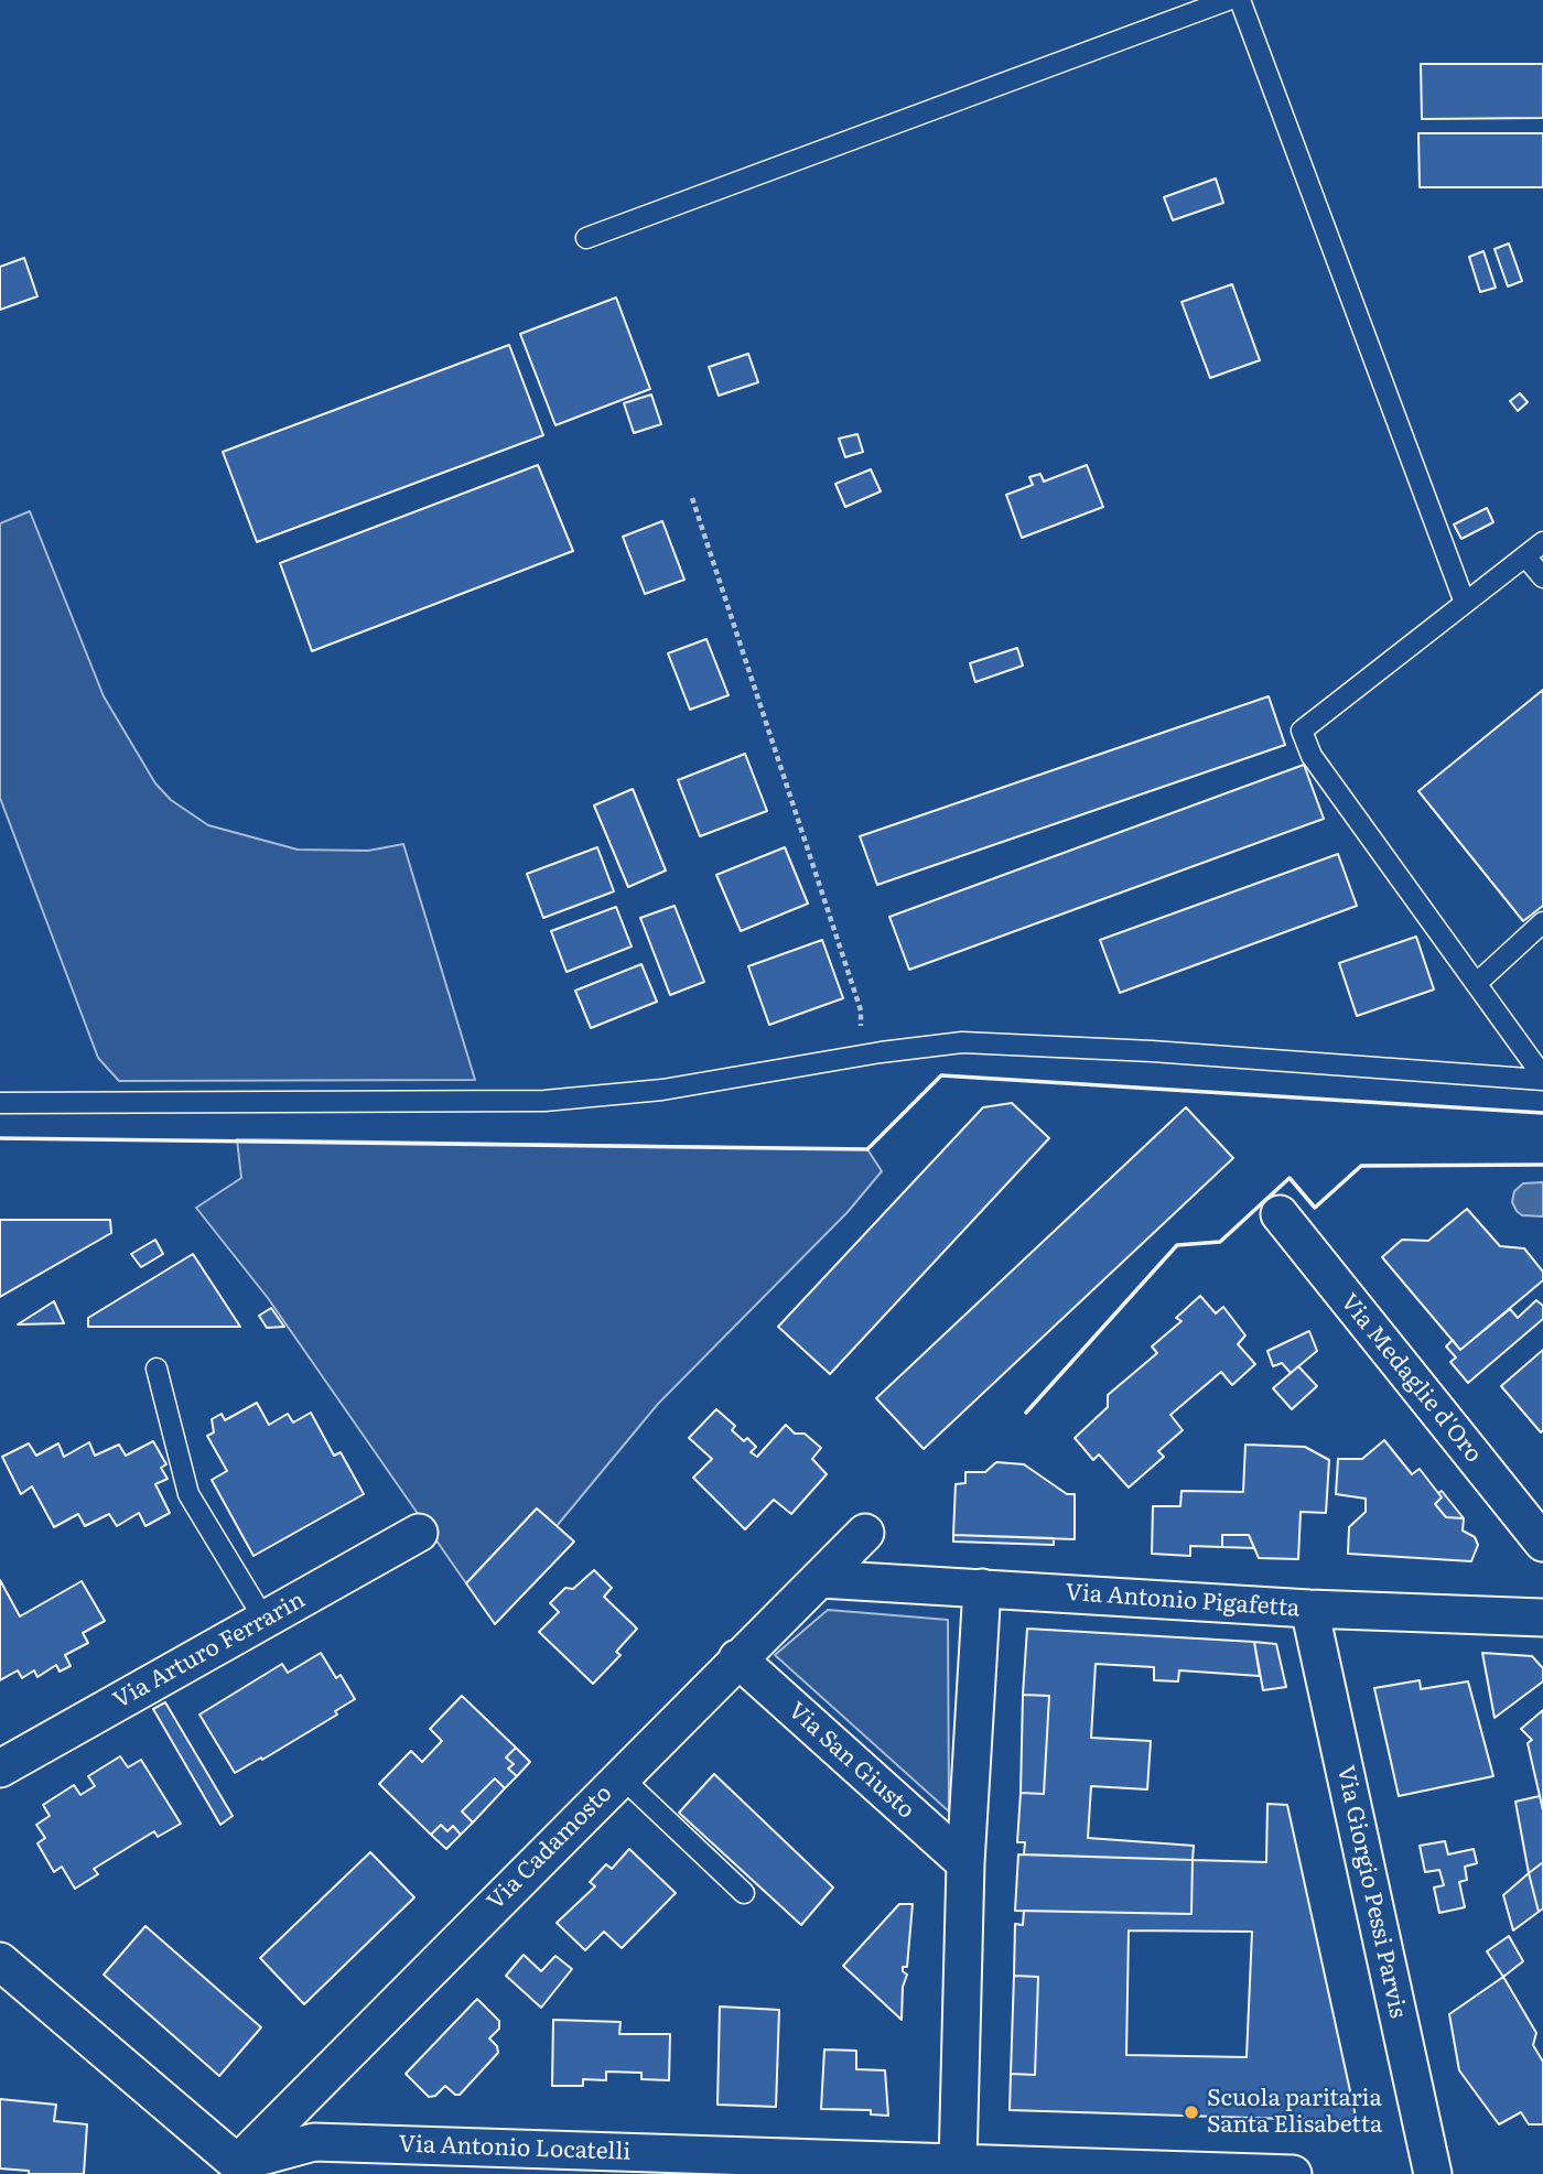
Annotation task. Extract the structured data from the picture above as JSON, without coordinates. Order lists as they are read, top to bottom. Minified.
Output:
{"streets":{"street":["Via Medaglie d'Oro","Via Antonio Pigafetta","Via Arturo Ferrarin","Via San Giusto","Via Cadamosto","Via Giorgio Pessi Parvis","Via Antonio Locatelli"]},"crossings":[["Via Antonio Pigafetta","Via Cadamosto"],["Via Antonio Pigafetta","Via Giorgio Pessi Parvis"],["Via San Giusto","Via Cadamosto"],["Via Cadamosto","Via Antonio Locatelli"]],"places":["Scuola paritaria Santa Elisabetta"]}
